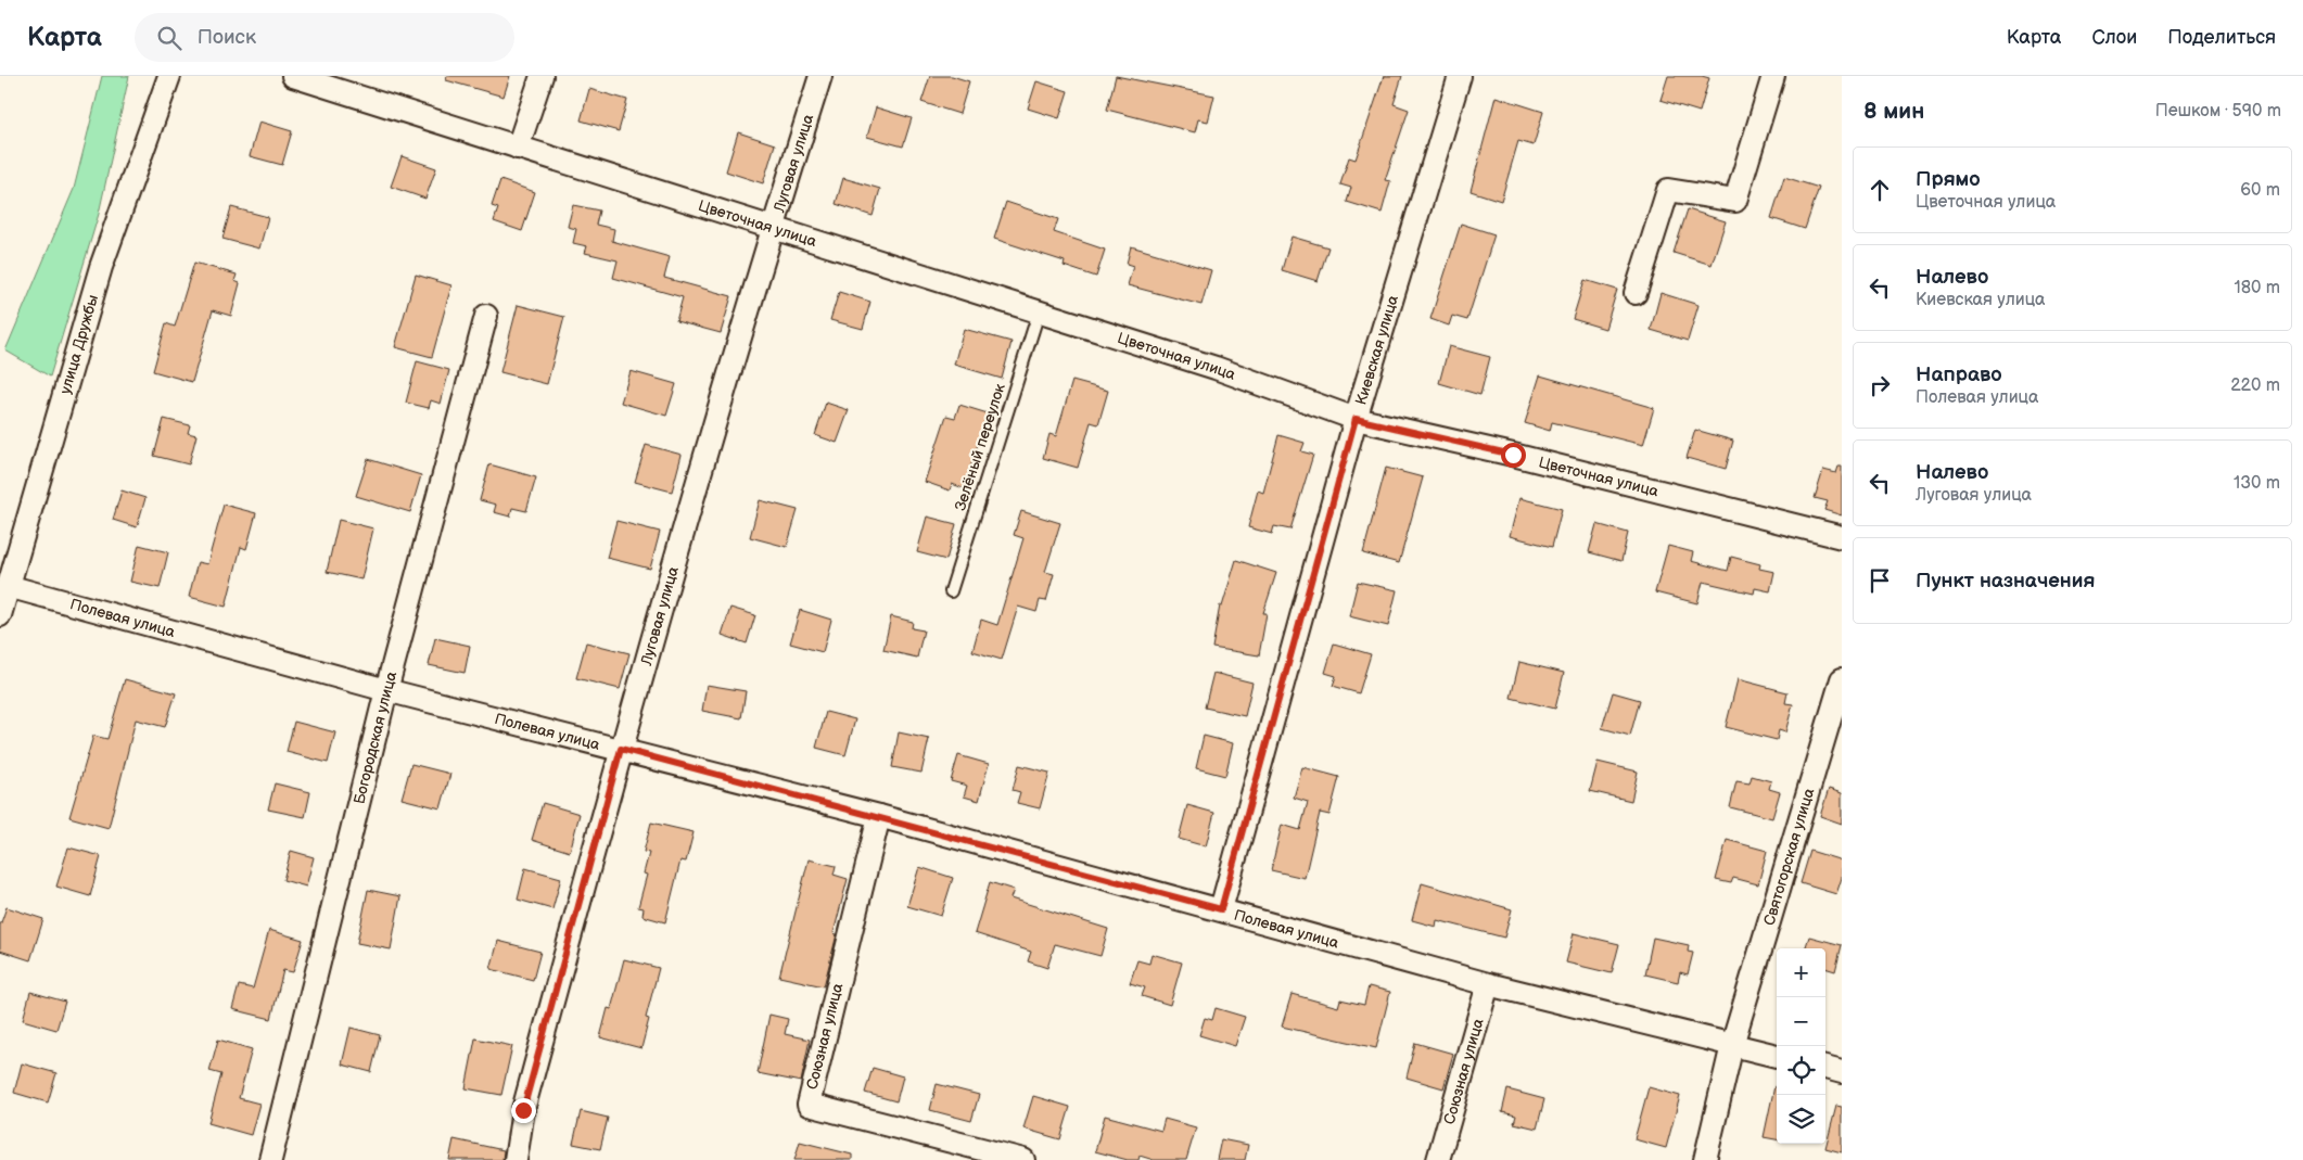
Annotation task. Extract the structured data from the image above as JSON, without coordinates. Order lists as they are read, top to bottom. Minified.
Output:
{"streets":{"street":["Луговая улица","Цветочная улица","улица Дружбы","Киевская улица","Полевая улица","Богородская улица","Святогорская улица","Союзная улица"],"lane":["Зелёный переулок"]},"crossings":[["Луговая улица","Цветочная улица"],["Луговая улица","Полевая улица"],["Цветочная улица","Киевская улица"],["Цветочная улица","Зелёный переулок"],["улица Дружбы","Полевая улица"],["Киевская улица","Полевая улица"],["Полевая улица","Богородская улица"],["Полевая улица","Святогорская улица"],["Полевая улица","Союзная улица"]],"page":{"header":"Карта","search":"Поиск","nav":["Карта","Слои","Поделиться"],"heading":["8 мин","Пешком · 590 m"],"list":[["Прямо","Цветочная улица","60 m"],["Налево","Киевская улица","180 m"],["Направо","Полевая улица","220 m"],["Налево","Луговая улица","130 m"],"Пункт назначения"],"map_buttons":["+","−"]}}
